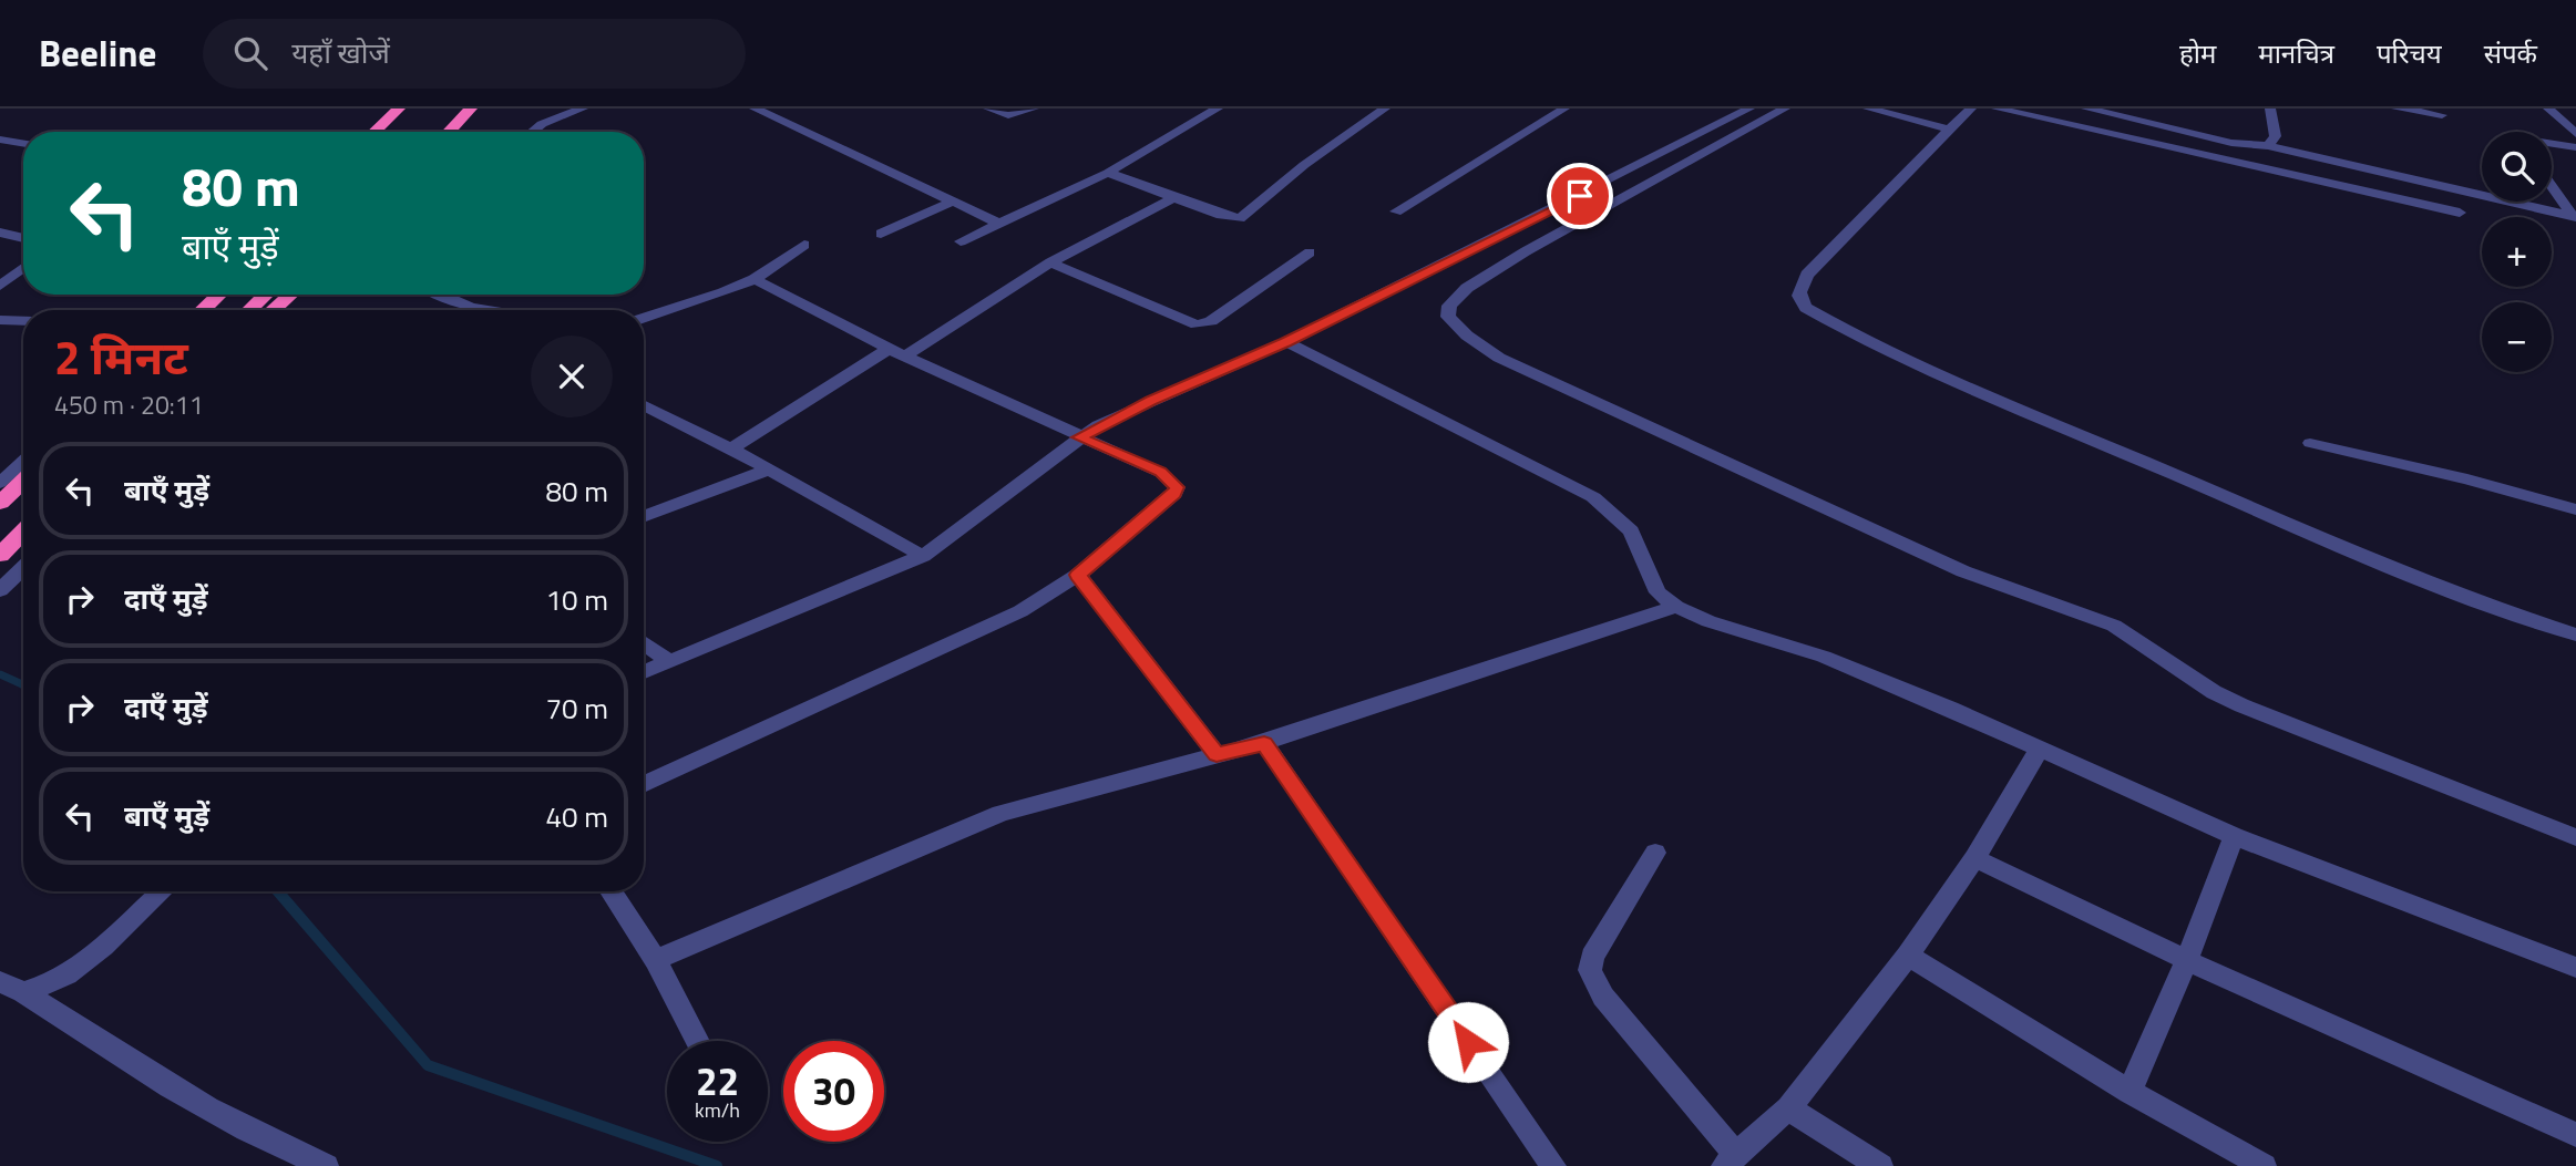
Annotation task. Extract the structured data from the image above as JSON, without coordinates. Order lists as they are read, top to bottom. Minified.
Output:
{"page":{"header":"Beeline","search":"यहाँ खोजें","nav":["होम","मानचित्र","परिचय","संपर्क"],"map_buttons":["+","−"],"turn":["80 m","बाएँ मुड़ें"],"heading":["2 मिनट","450 m · 20:11"],"list":[{"name":"बाएँ मुड़ें","value":"80 m"},{"name":"दाएँ मुड़ें","value":"10 m"},{"name":"दाएँ मुड़ें","value":"70 m"},{"name":"बाएँ मुड़ें","value":"40 m"}],"speed":"22 km/h","limit":"30"}}
